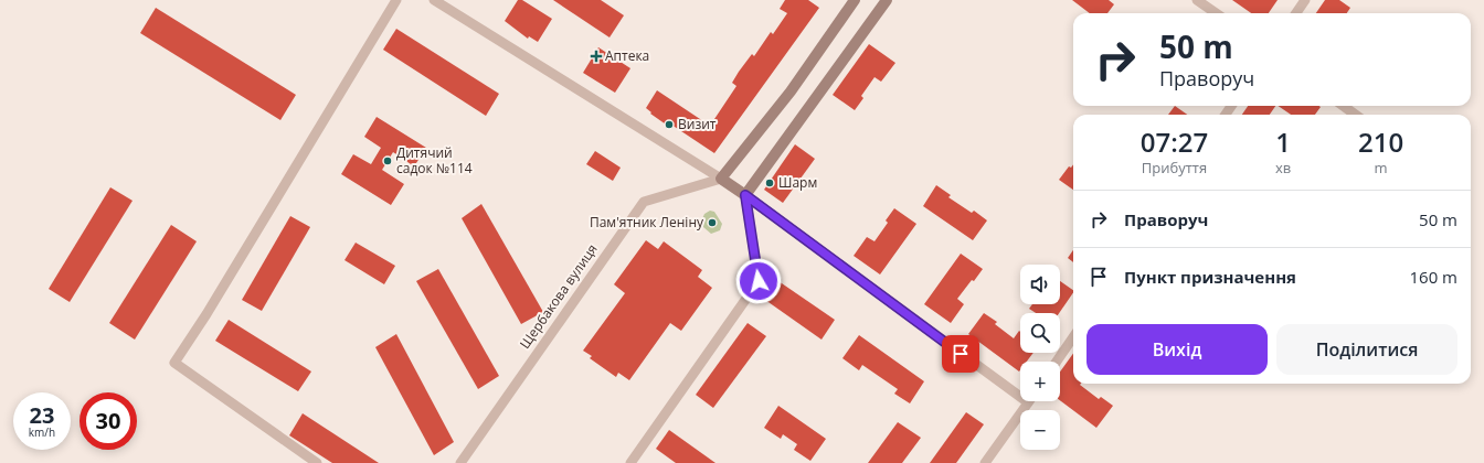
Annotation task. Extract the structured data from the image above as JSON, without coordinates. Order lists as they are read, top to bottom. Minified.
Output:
{"streets":{"street":["Щербакова вулиця"]},"places":{"health":["Аптека"],"other":["Визит","Дитячий садок №114","Шарм","Пам'ятник Леніну"]},"page":{"turn":["50 m","Праворуч"],"eta":["07:27","Прибуття","1","хв","210","m"],"list":[{"name":"Праворуч","value":"50 m"},{"name":"Пункт призначення","value":"160 m"}],"map_buttons":["+","−"],"buttons":["Вихід","Поділитися"],"speed":"23 km/h","limit":"30"}}
